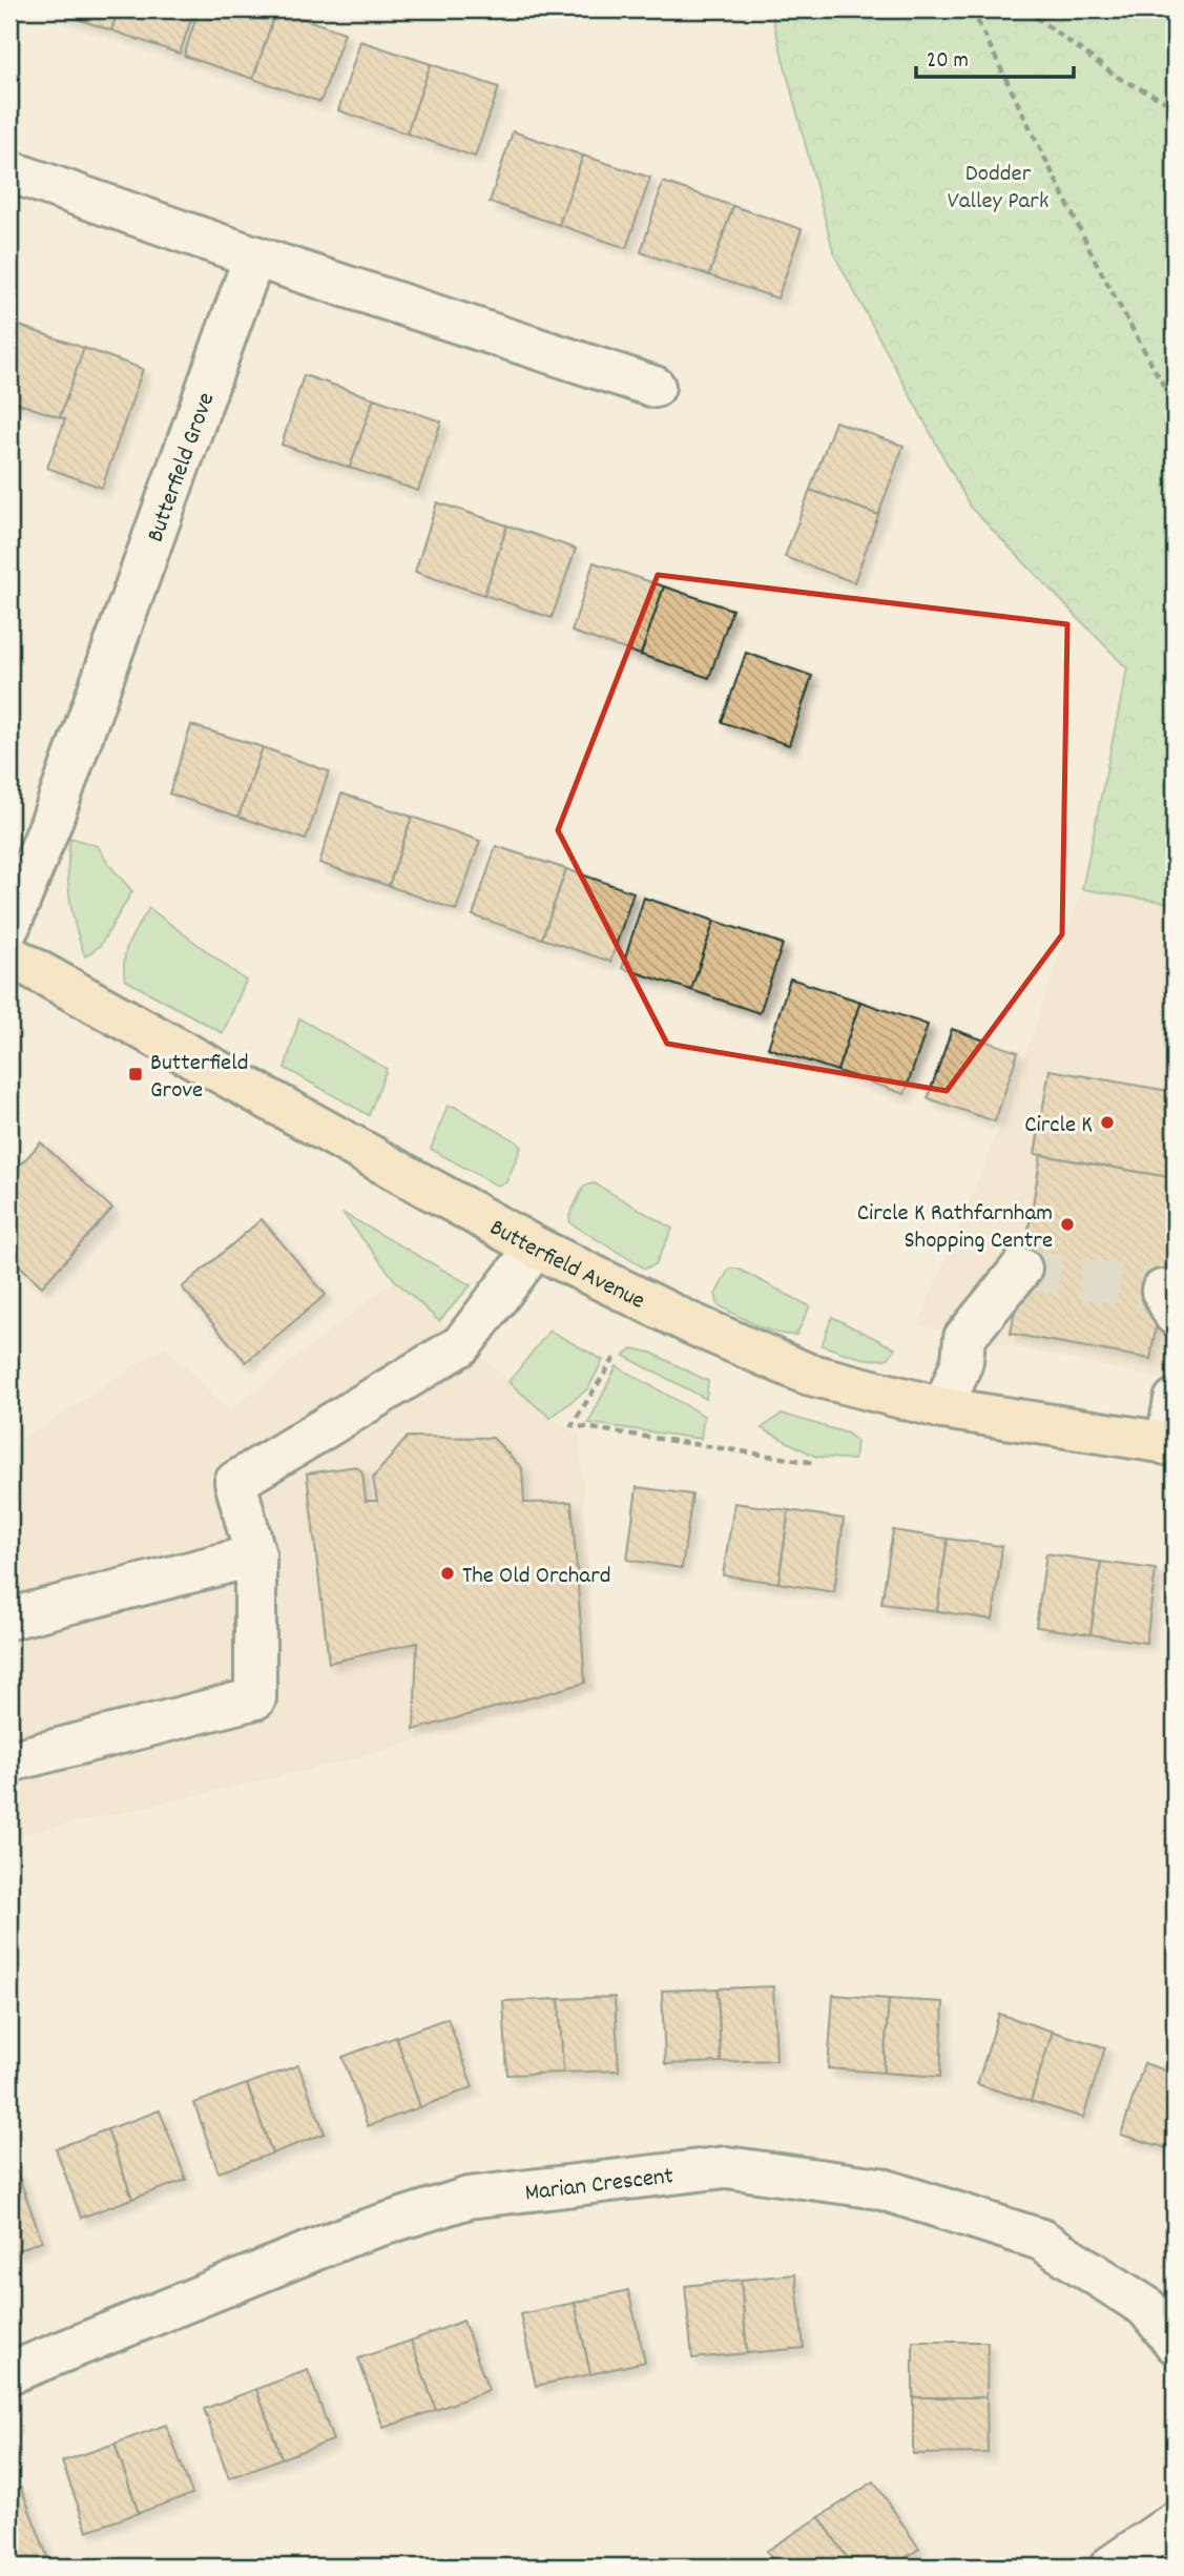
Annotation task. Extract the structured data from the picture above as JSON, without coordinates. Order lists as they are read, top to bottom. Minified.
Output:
{"streets":{"main road":["Butterfield Avenue"],"street":["Butterfield Grove","Marian Crescent"]},"parks":["Dodder Valley Park"],"places":{"transit":["Butterfield Grove"],"other":["Circle K","Circle K Rathfarnham Shopping Centre","The Old Orchard"]},"scale_bar":"20 m"}
